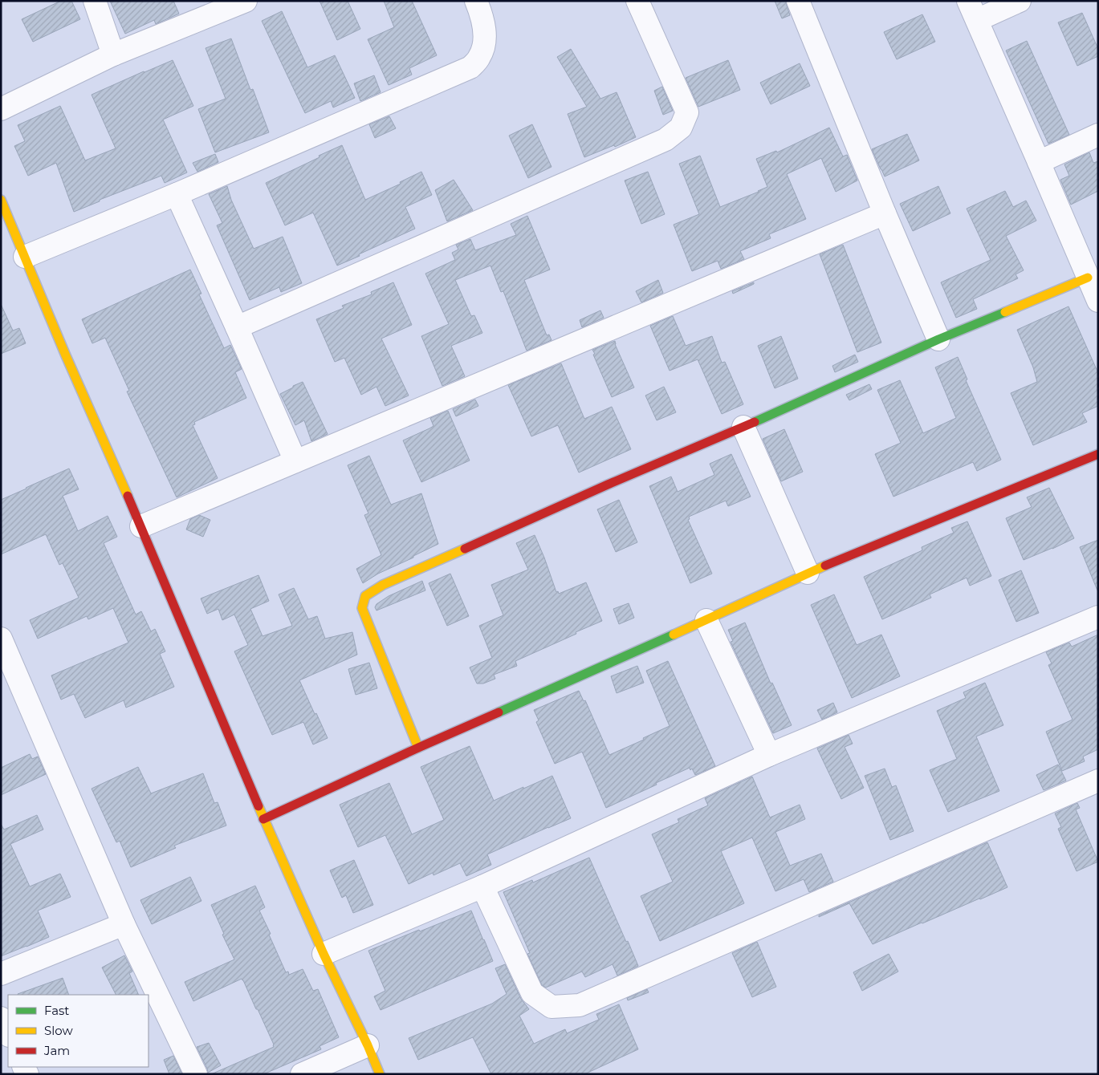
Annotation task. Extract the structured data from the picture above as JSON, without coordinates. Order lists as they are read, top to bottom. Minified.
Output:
{"legend":["Fast","Slow","Jam"]}
